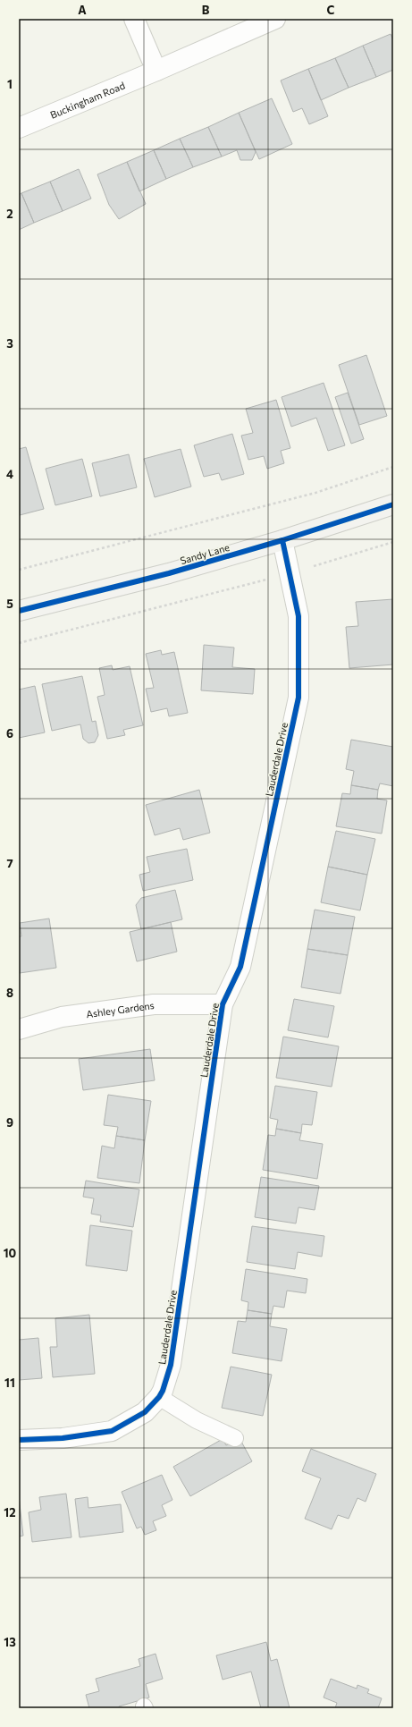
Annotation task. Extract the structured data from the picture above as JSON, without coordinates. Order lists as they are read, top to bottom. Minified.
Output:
{"streets":{"street":["Buckingham Road","Sandy Lane","Lauderdale Drive","Ashley Gardens"]},"crossings":[["Sandy Lane","Lauderdale Drive"],["Lauderdale Drive","Ashley Gardens"]],"grid":{"columns":["A","B","C"],"rows":["1","2","3","4","5","6","7","8","9","10","11","12","13"]}}
